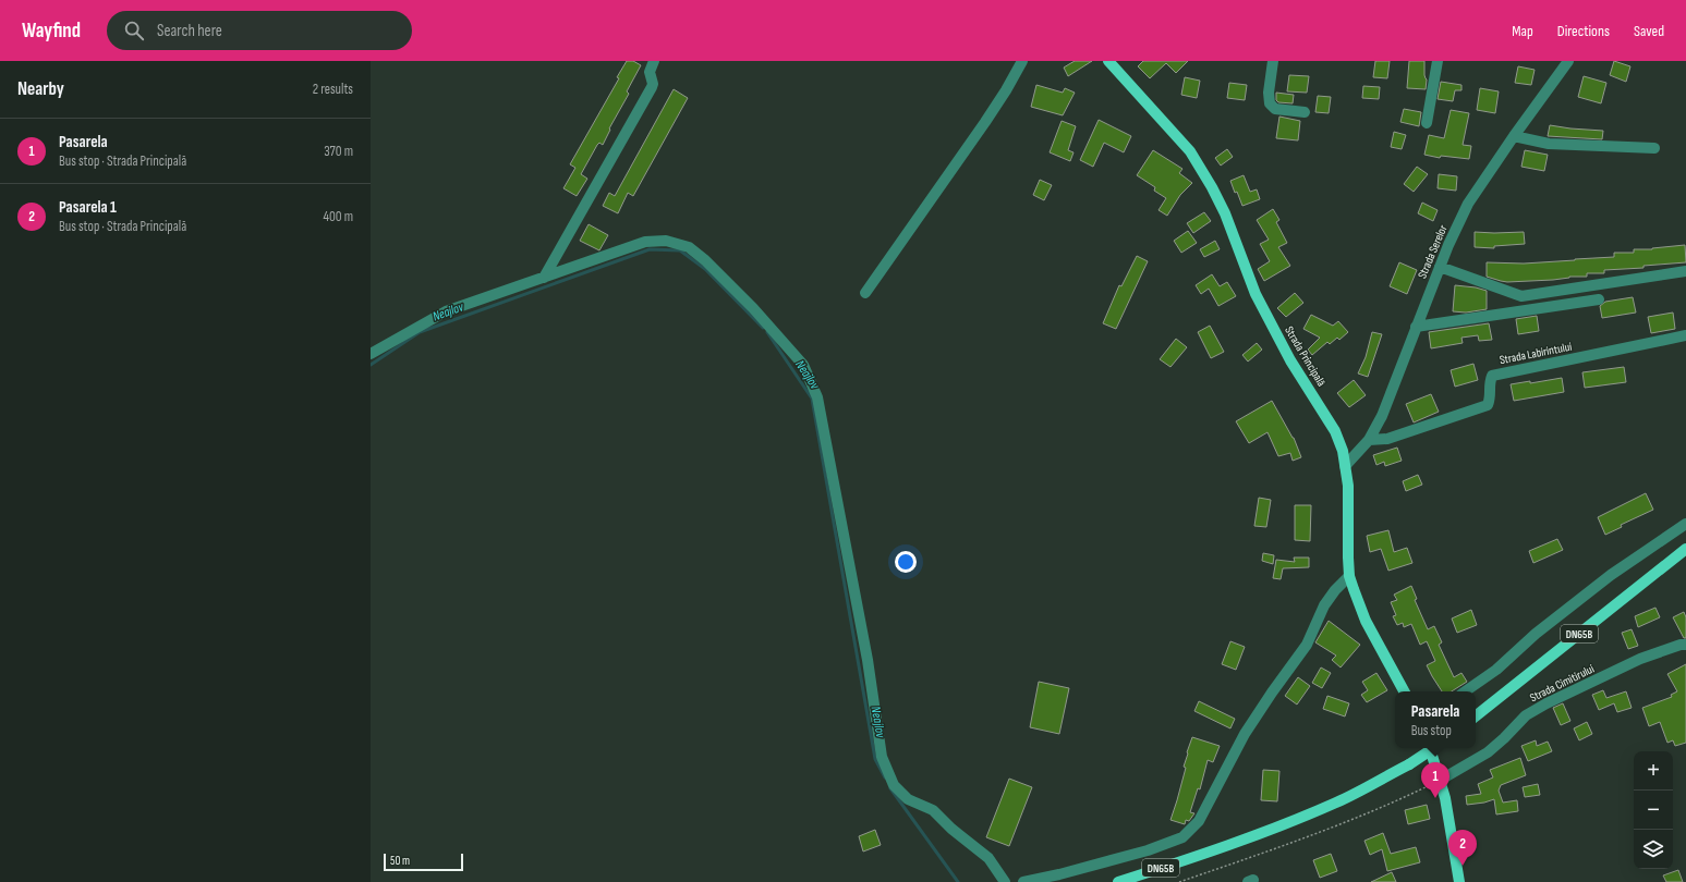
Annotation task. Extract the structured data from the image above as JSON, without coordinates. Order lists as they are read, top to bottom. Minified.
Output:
{"streets":{"main road":["Strada Principală","DN65B"],"street":["Strada Serelor","Strada Labirintului","Strada Cimitirului"]},"crossings":[["Strada Serelor","Strada Labirintului"],["Strada Serelor","Strada Principală"]],"water":["Neajlov"],"scale_bar":"50 m","page":{"header":"Wayfind","search":"Search here","nav":["Map","Directions","Saved"],"heading":["Nearby","2 results"],"list":[{"mark":"1","name":"Pasarela","note":"Bus stop · Strada Principală","value":"370 m"},{"mark":"2","name":"Pasarela 1","note":"Bus stop · Strada Principală","value":"400 m"}],"popup":["Pasarela","Bus stop"],"map_buttons":["+","−"],"pins":["1","2"],"scale":"50 m"}}
